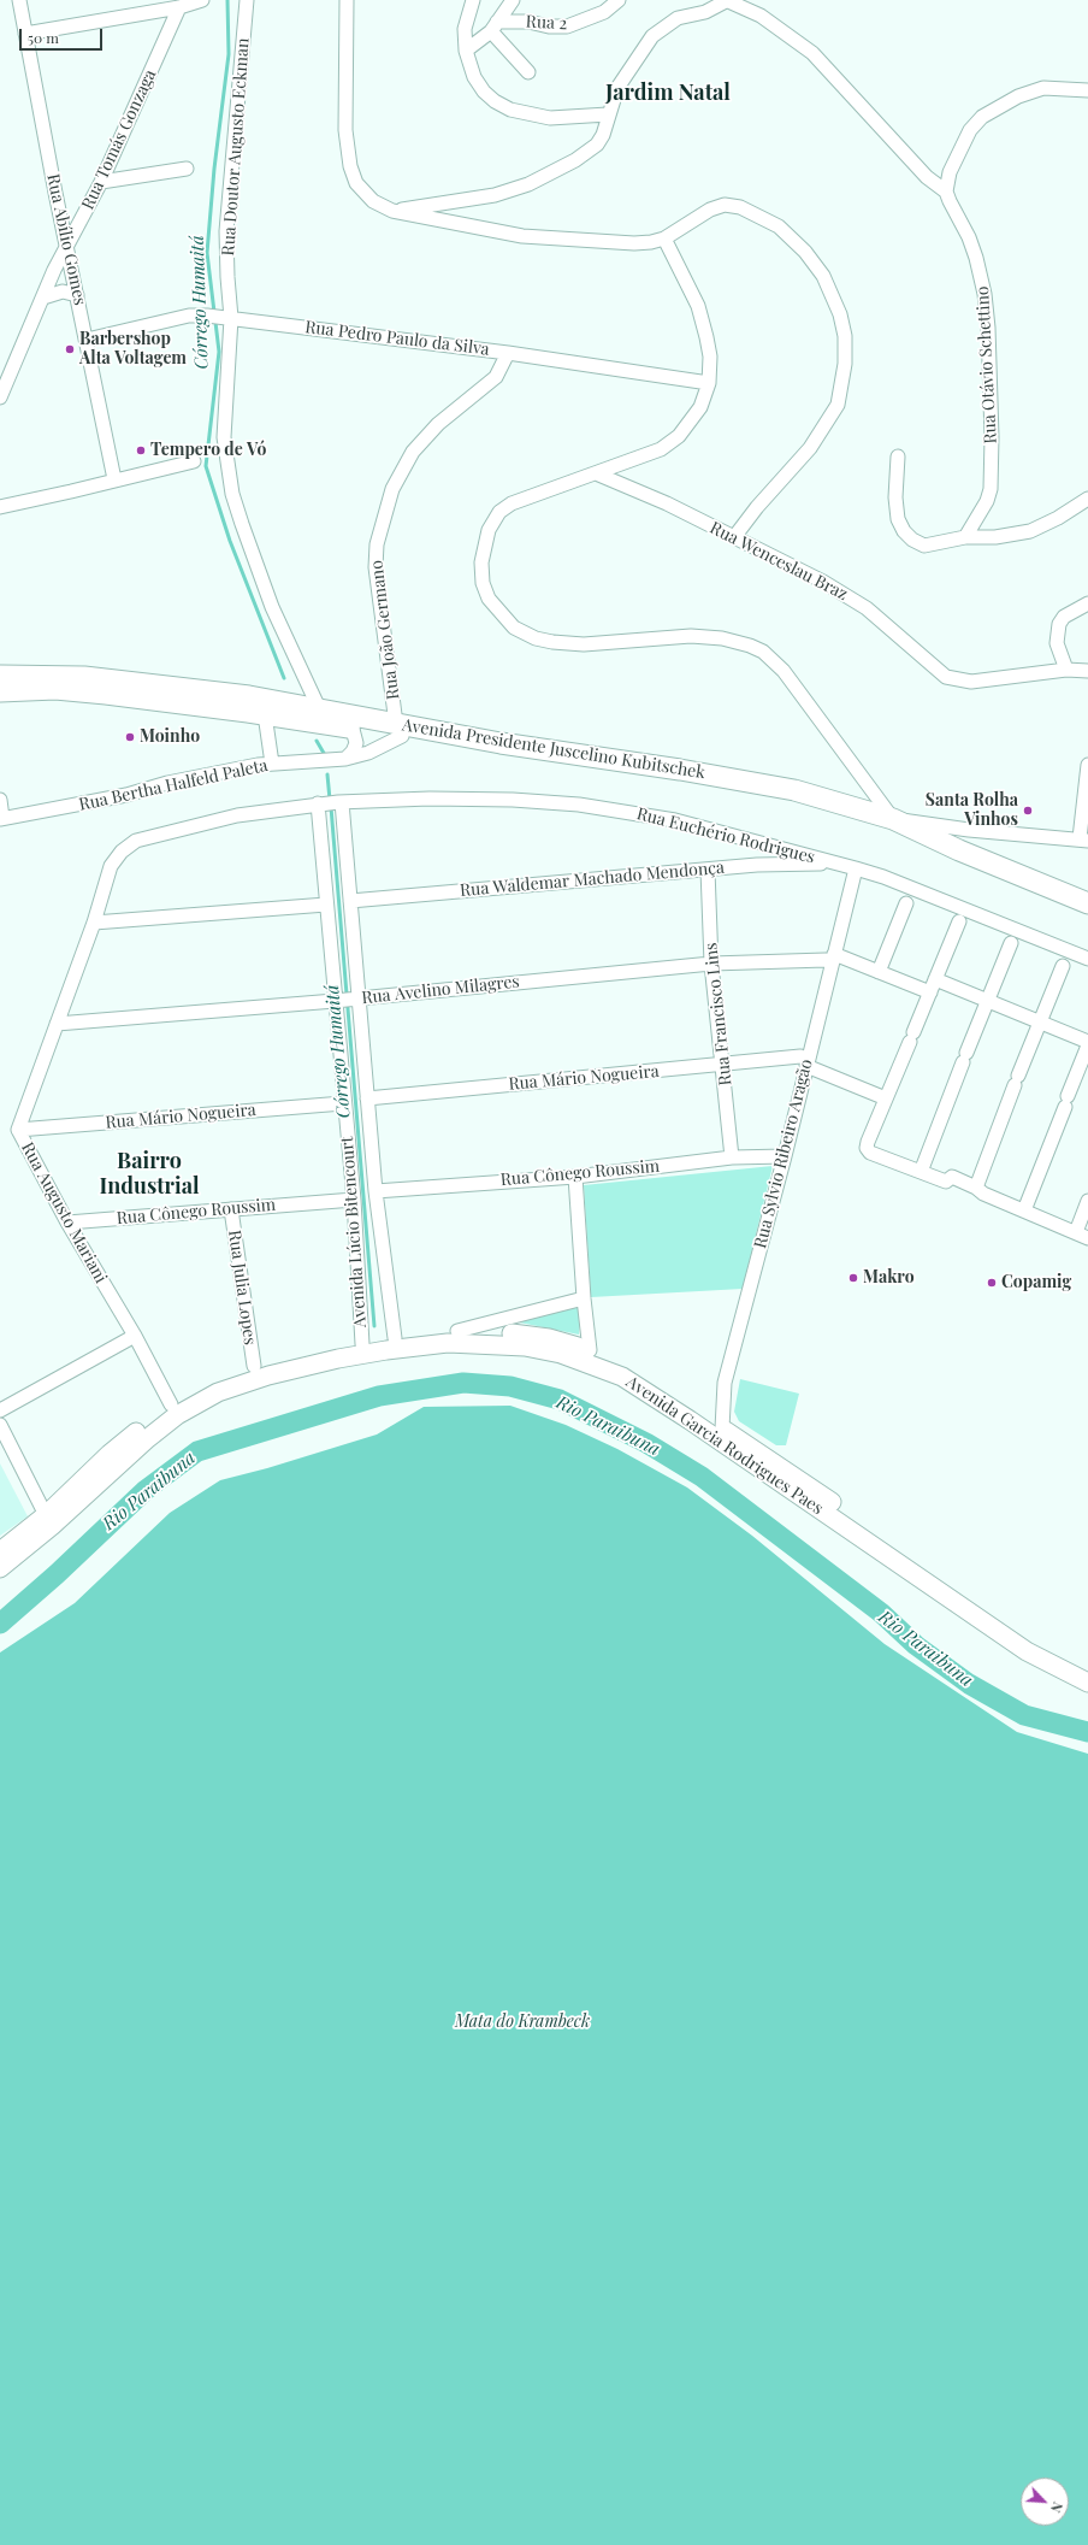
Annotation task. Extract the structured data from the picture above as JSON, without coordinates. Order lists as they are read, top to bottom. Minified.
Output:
{"streets":{"highway":["Avenida Presidente Juscelino Kubitschek"],"main road":["Avenida Garcia Rodrigues Paes"],"street":["Rua 2","Rua Tomás Gonzaga","Rua Doutor Augusto Eckman","Rua Abílio Gomes","Rua Pedro Paulo da Silva","Rua Otávio Schettino","Rua Wenceslau Braz","Rua João Germano","Rua Bertha Halfeld Paleta","Rua Euchério Rodrigues","Rua Waldemar Machado Mendonça","Rua Avelino Milagres","Rua Francisco Lins","Rua Mário Nogueira","Rua Sylvio Ribeiro Aragão","Rua Cônego Roussim","Rua Augusto Mariani","Avenida Lúcio Bitencourt","Rua Julia Lopes"]},"crossings":[["Rua Tomás Gonzaga","Rua Abílio Gomes"],["Rua Doutor Augusto Eckman","Rua Pedro Paulo da Silva"],["Rua Doutor Augusto Eckman","Avenida Presidente Juscelino Kubitschek"],["Rua Abílio Gomes","Rua Pedro Paulo da Silva"],["Rua Pedro Paulo da Silva","Rua João Germano"],["Rua João Germano","Avenida Presidente Juscelino Kubitschek"],["Rua João Germano","Rua Bertha Halfeld Paleta"],["Avenida Presidente Juscelino Kubitschek","Rua Bertha Halfeld Paleta"],["Rua Euchério Rodrigues","Rua Waldemar Machado Mendonça"],["Rua Euchério Rodrigues","Rua Sylvio Ribeiro Aragão"],["Rua Euchério Rodrigues","Rua Augusto Mariani"],["Rua Euchério Rodrigues","Avenida Lúcio Bitencourt"],["Rua Waldemar Machado Mendonça","Rua Francisco Lins"],["Rua Waldemar Machado Mendonça","Avenida Lúcio Bitencourt"],["Rua Avelino Milagres","Rua Francisco Lins"],["Rua Avelino Milagres","Rua Sylvio Ribeiro Aragão"],["Rua Avelino Milagres","Rua Augusto Mariani"],["Rua Avelino Milagres","Avenida Lúcio Bitencourt"],["Rua Francisco Lins","Rua Mário Nogueira"],["Rua Francisco Lins","Rua Cônego Roussim"],["Rua Mário Nogueira","Rua Sylvio Ribeiro Aragão"],["Rua Mário Nogueira","Rua Augusto Mariani"],["Rua Mário Nogueira","Avenida Lúcio Bitencourt"],["Rua Sylvio Ribeiro Aragão","Rua Cônego Roussim"],["Rua Sylvio Ribeiro Aragão","Avenida Garcia Rodrigues Paes"],["Rua Cônego Roussim","Rua Augusto Mariani"],["Rua Cônego Roussim","Avenida Lúcio Bitencourt"],["Rua Cônego Roussim","Rua Julia Lopes"],["Rua Augusto Mariani","Avenida Garcia Rodrigues Paes"],["Avenida Lúcio Bitencourt","Avenida Garcia Rodrigues Paes"],["Rua Julia Lopes","Avenida Garcia Rodrigues Paes"]],"districts":["Jardim Natal","Bairro Industrial"],"water":["Córrego Humaitá","Rio Paraibuna"],"parks":["Mata do Krambeck"],"places":["Barbershop Alta Voltagem","Tempero de Vó","Moinho","Santa Rolha Vinhos","Makro","Copamig"],"scale_bar":"50 m","north":"bottom right"}
